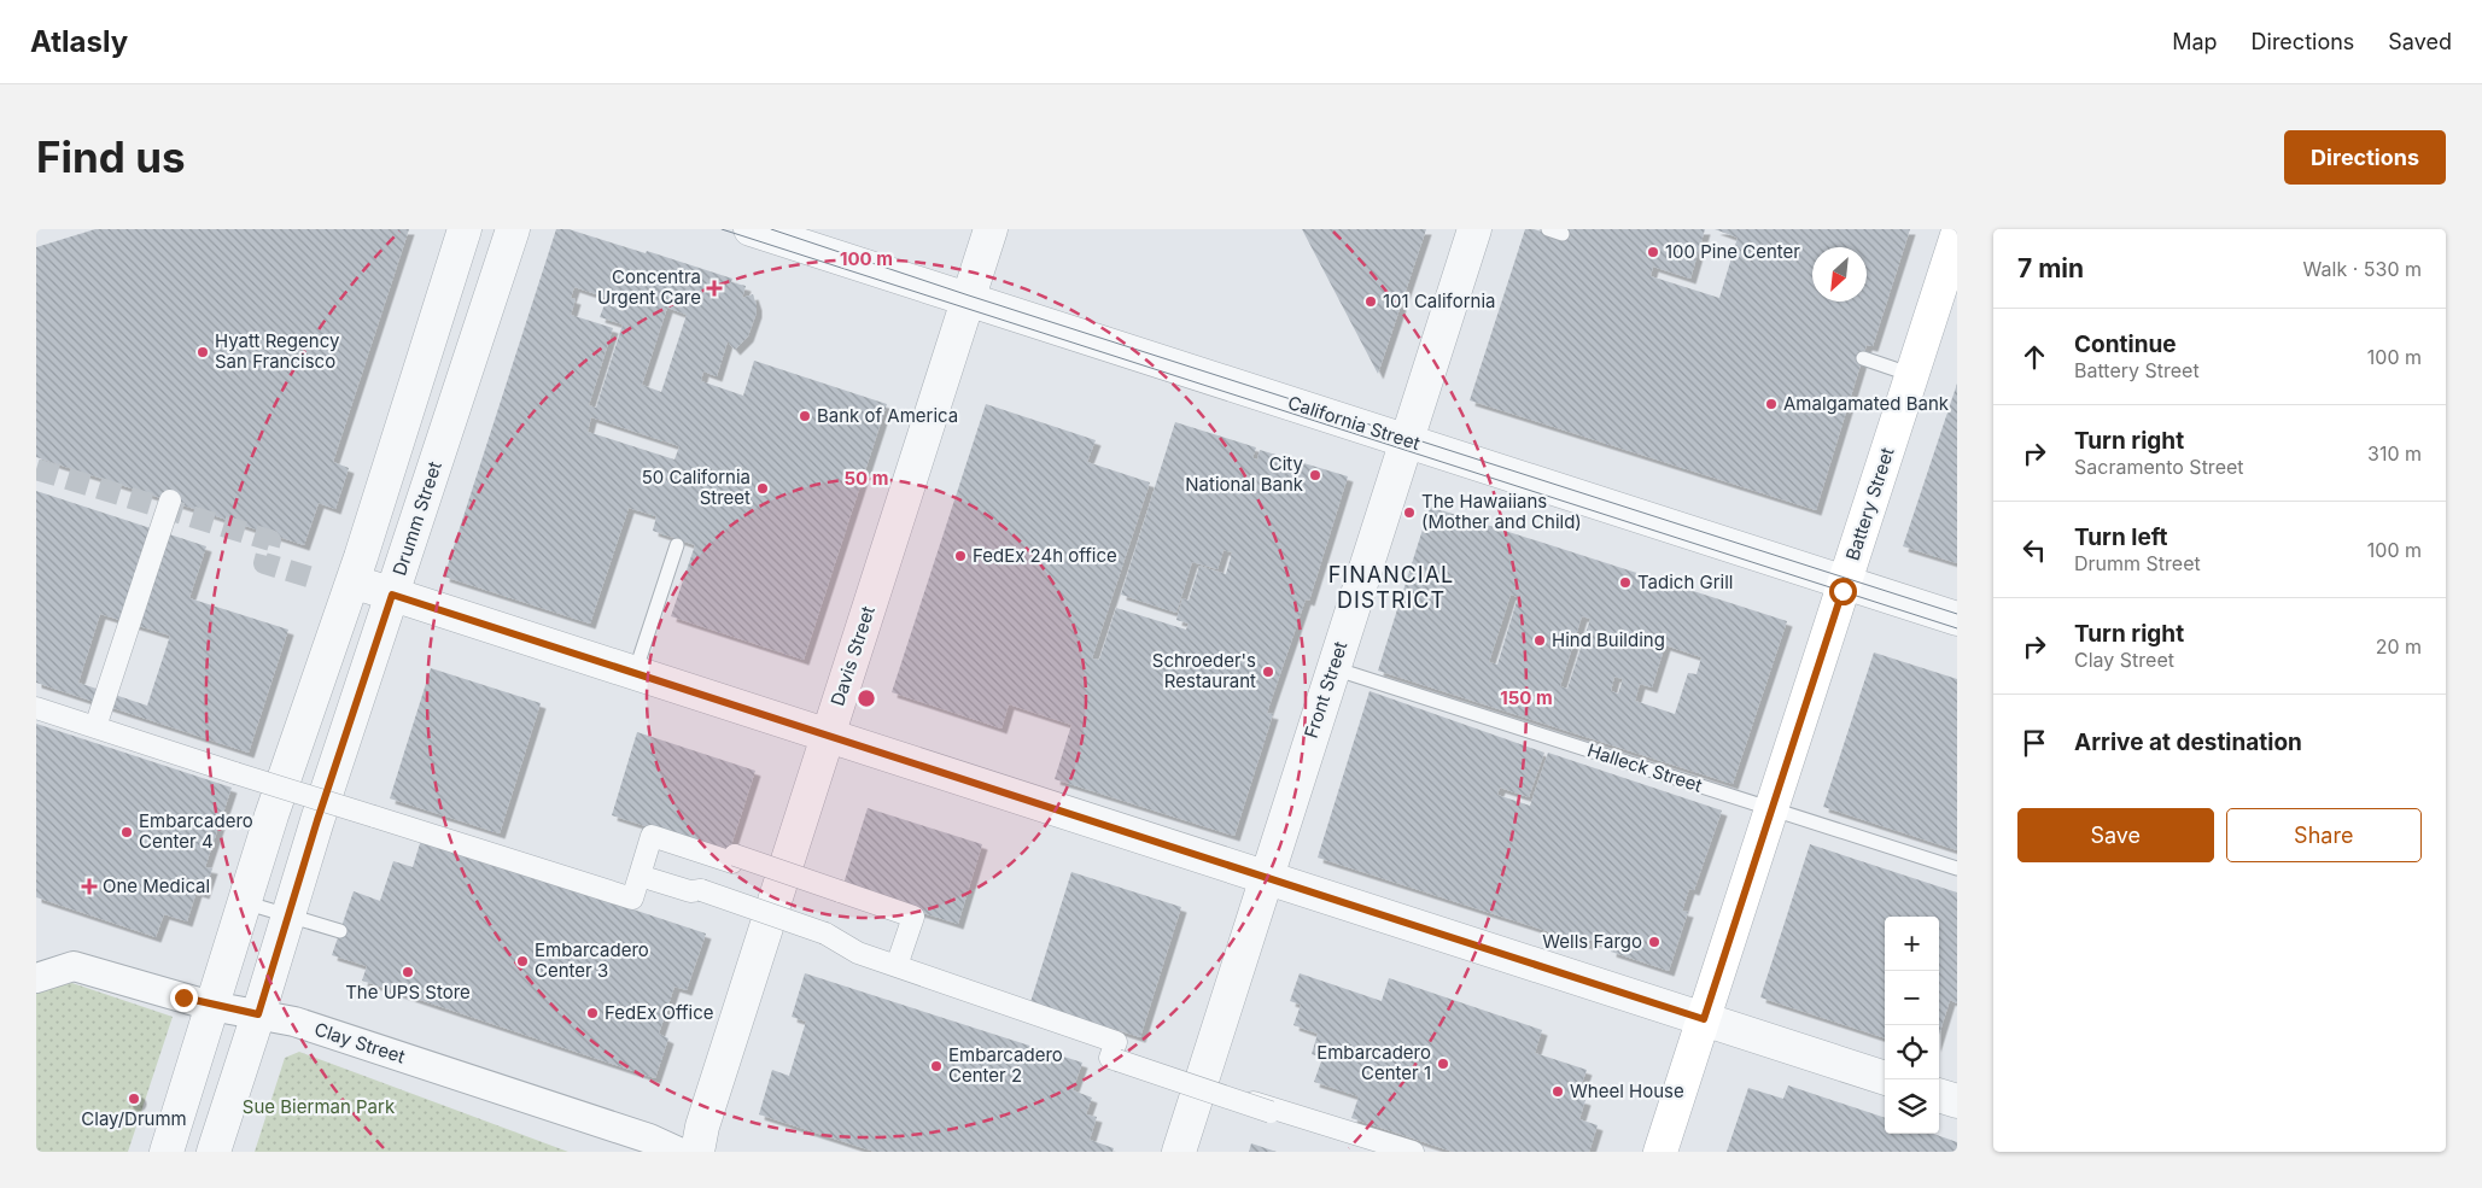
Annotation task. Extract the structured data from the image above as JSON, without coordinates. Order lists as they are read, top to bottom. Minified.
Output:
{"streets":{"main road":["Battery Street"],"street":["California Street","Drumm Street","Davis Street","Front Street","Clay Street"],"lane":["Halleck Street"]},"crossings":[["California Street","Battery Street"],["California Street","Davis Street"],["California Street","Front Street"],["Battery Street","Halleck Street"],["Drumm Street","Clay Street"],["Front Street","Halleck Street"]],"districts":["FINANCIAL DISTRICT"],"parks":["Sue Bierman Park"],"places":{"other":["100 Pine Center","101 California","Hyatt Regency San Francisco","Amalgamated Bank","Bank of America","City National Bank","50 California Street","The Hawaiians (Mother and Child)","FedEx 24h office","Tadich Grill","Hind Building","Schroeder's Restaurant","Embarcadero Center 4","Wells Fargo","Embarcadero Center 3","The UPS Store","FedEx Office","Embarcadero Center 1","Embarcadero Center 2","Wheel House","Clay/Drumm"],"health":["Concentra Urgent Care","One Medical"]},"north":"bottom left","page":{"header":"Atlasly","nav":["Map","Directions","Saved"],"buttons":["Directions",["Save","Share"]],"title":"Find us","heading":["7 min","Walk · 530 m"],"list":[["Continue","Battery Street","100 m"],["Turn right","Sacramento Street","310 m"],["Turn left","Drumm Street","100 m"],["Turn right","Clay Street","20 m"],"Arrive at destination"],"map_buttons":["+","−"]},"rings":["100 m","50 m","150 m"]}
